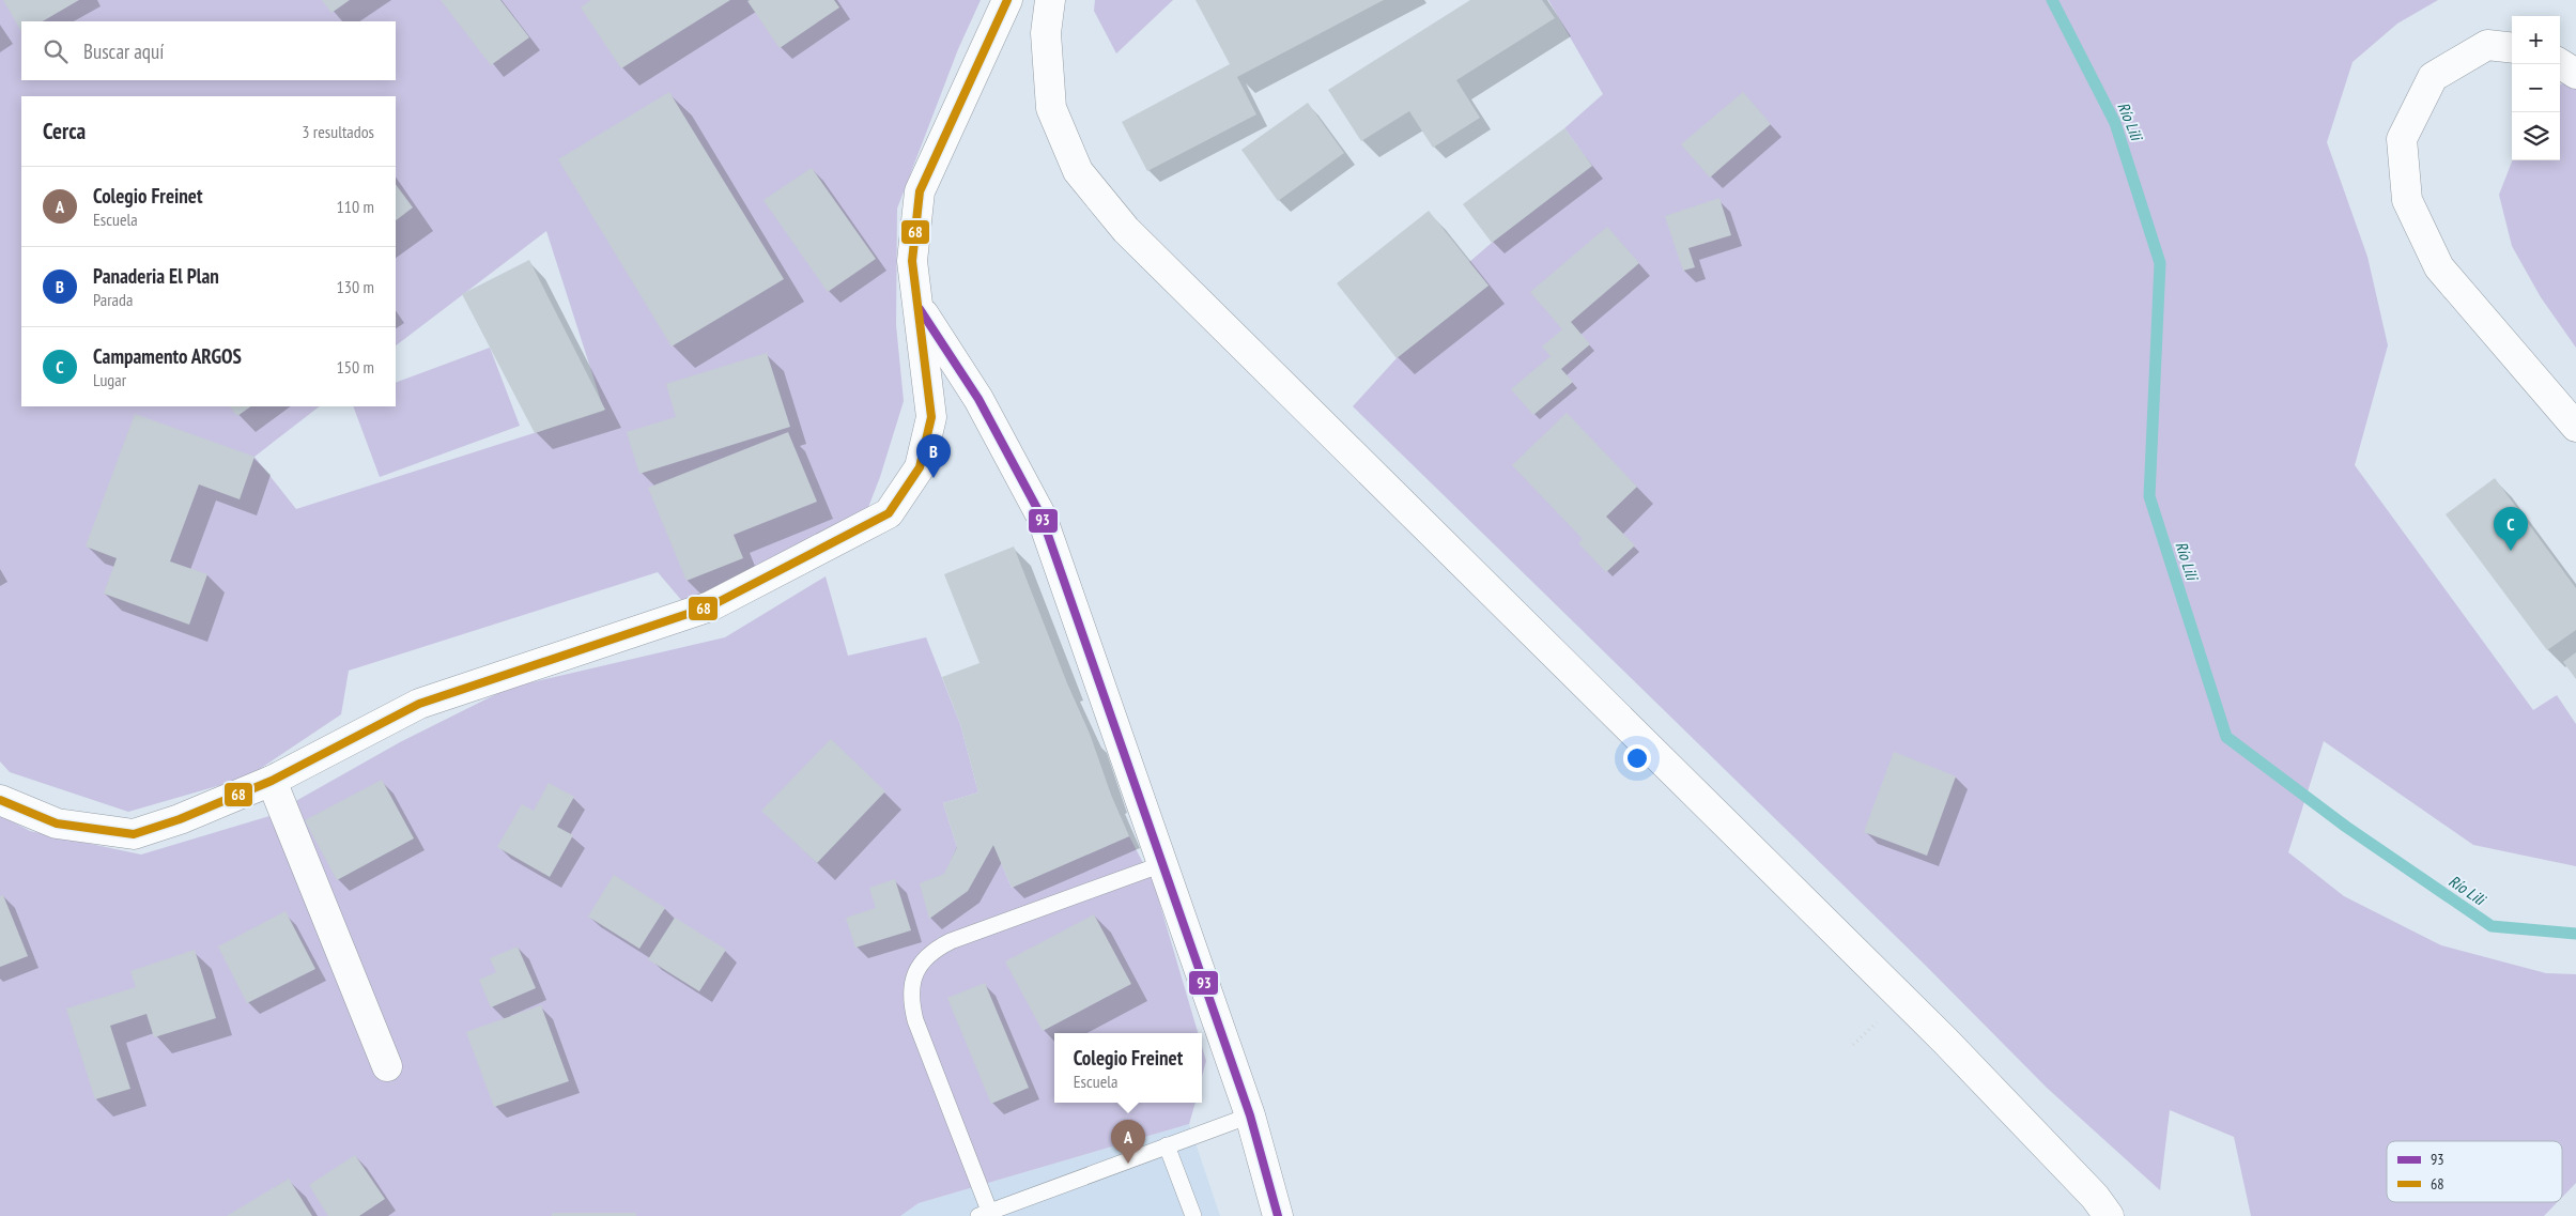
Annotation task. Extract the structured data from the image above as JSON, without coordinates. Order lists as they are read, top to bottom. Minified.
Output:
{"water":["Río Lili"],"lines":["transit line 68","transit line 93"],"legend":["93","68"],"page":{"map_buttons":["+","−"],"search":"Buscar aquí","heading":["Cerca","3 resultados"],"list":[{"mark":"A","name":"Colegio Freinet","note":"Escuela","value":"110 m"},{"mark":"B","name":"Panaderia El Plan","note":"Parada","value":"130 m"},{"mark":"C","name":"Campamento ARGOS","note":"Lugar","value":"150 m"}],"pins":["B","C","A"],"popup":["Colegio Freinet","Escuela"]}}
